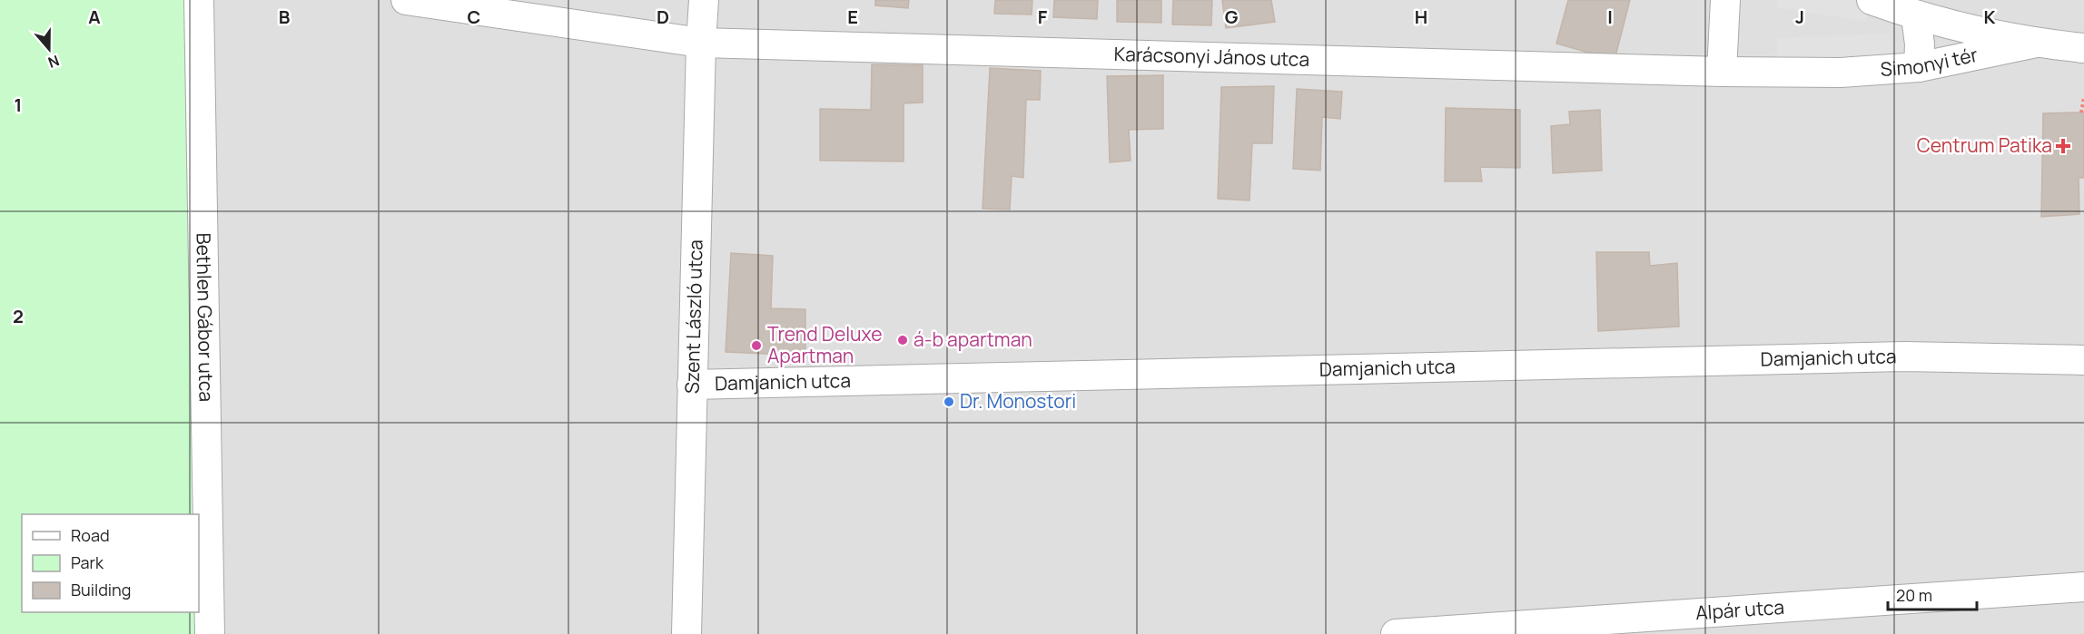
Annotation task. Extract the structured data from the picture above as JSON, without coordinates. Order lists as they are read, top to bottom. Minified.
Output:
{"streets":{"street":["Karácsonyi János utca","Simonyi tér","Szent László utca","Bethlen Gábor utca","Damjanich utca","Alpár utca"]},"crossings":[["Karácsonyi János utca","Simonyi tér"],["Karácsonyi János utca","Szent László utca"],["Szent László utca","Damjanich utca"]],"places":{"health":["Centrum Patika"],"other":["á-b apartman","Trend Deluxe Apartman","Dr. Monostori"]},"legend":["Road","Park","Building"],"scale_bar":"20 m","north":"bottom","grid":{"columns":["A","B","C","D","E","F","G","H","I","J","K"],"rows":["1","2"]}}
